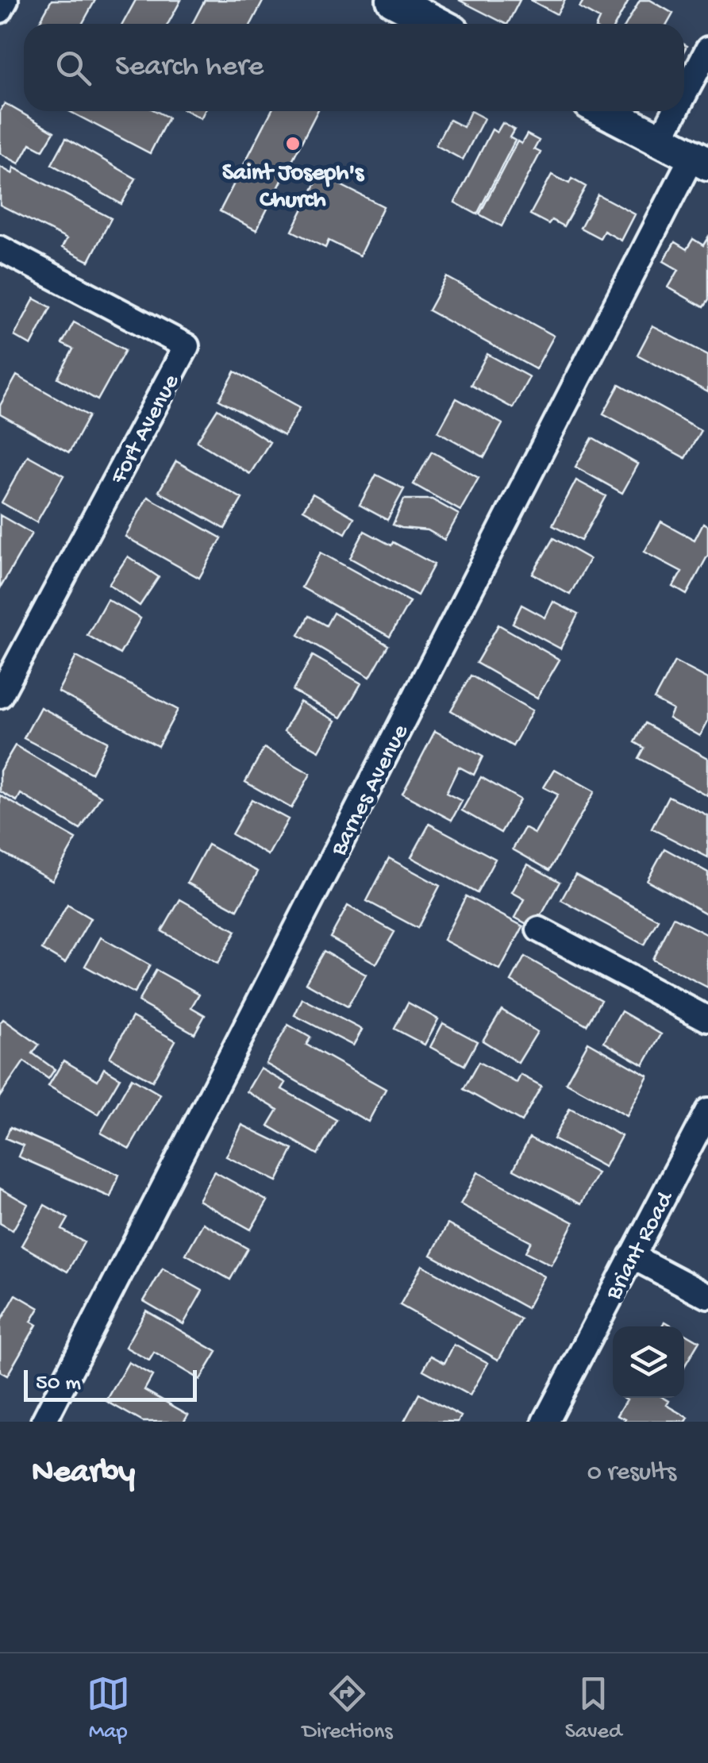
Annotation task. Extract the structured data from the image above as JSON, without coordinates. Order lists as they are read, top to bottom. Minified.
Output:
{"streets":{"street":["Fort Avenue","Barnes Avenue","Briant Road"]},"places":["Saint Joseph's Church"],"scale_bar":"50 m","page":{"search":"Search here","scale":"50 m","heading":["Nearby","0 results"],"nav":["Map","Directions","Saved"]}}
